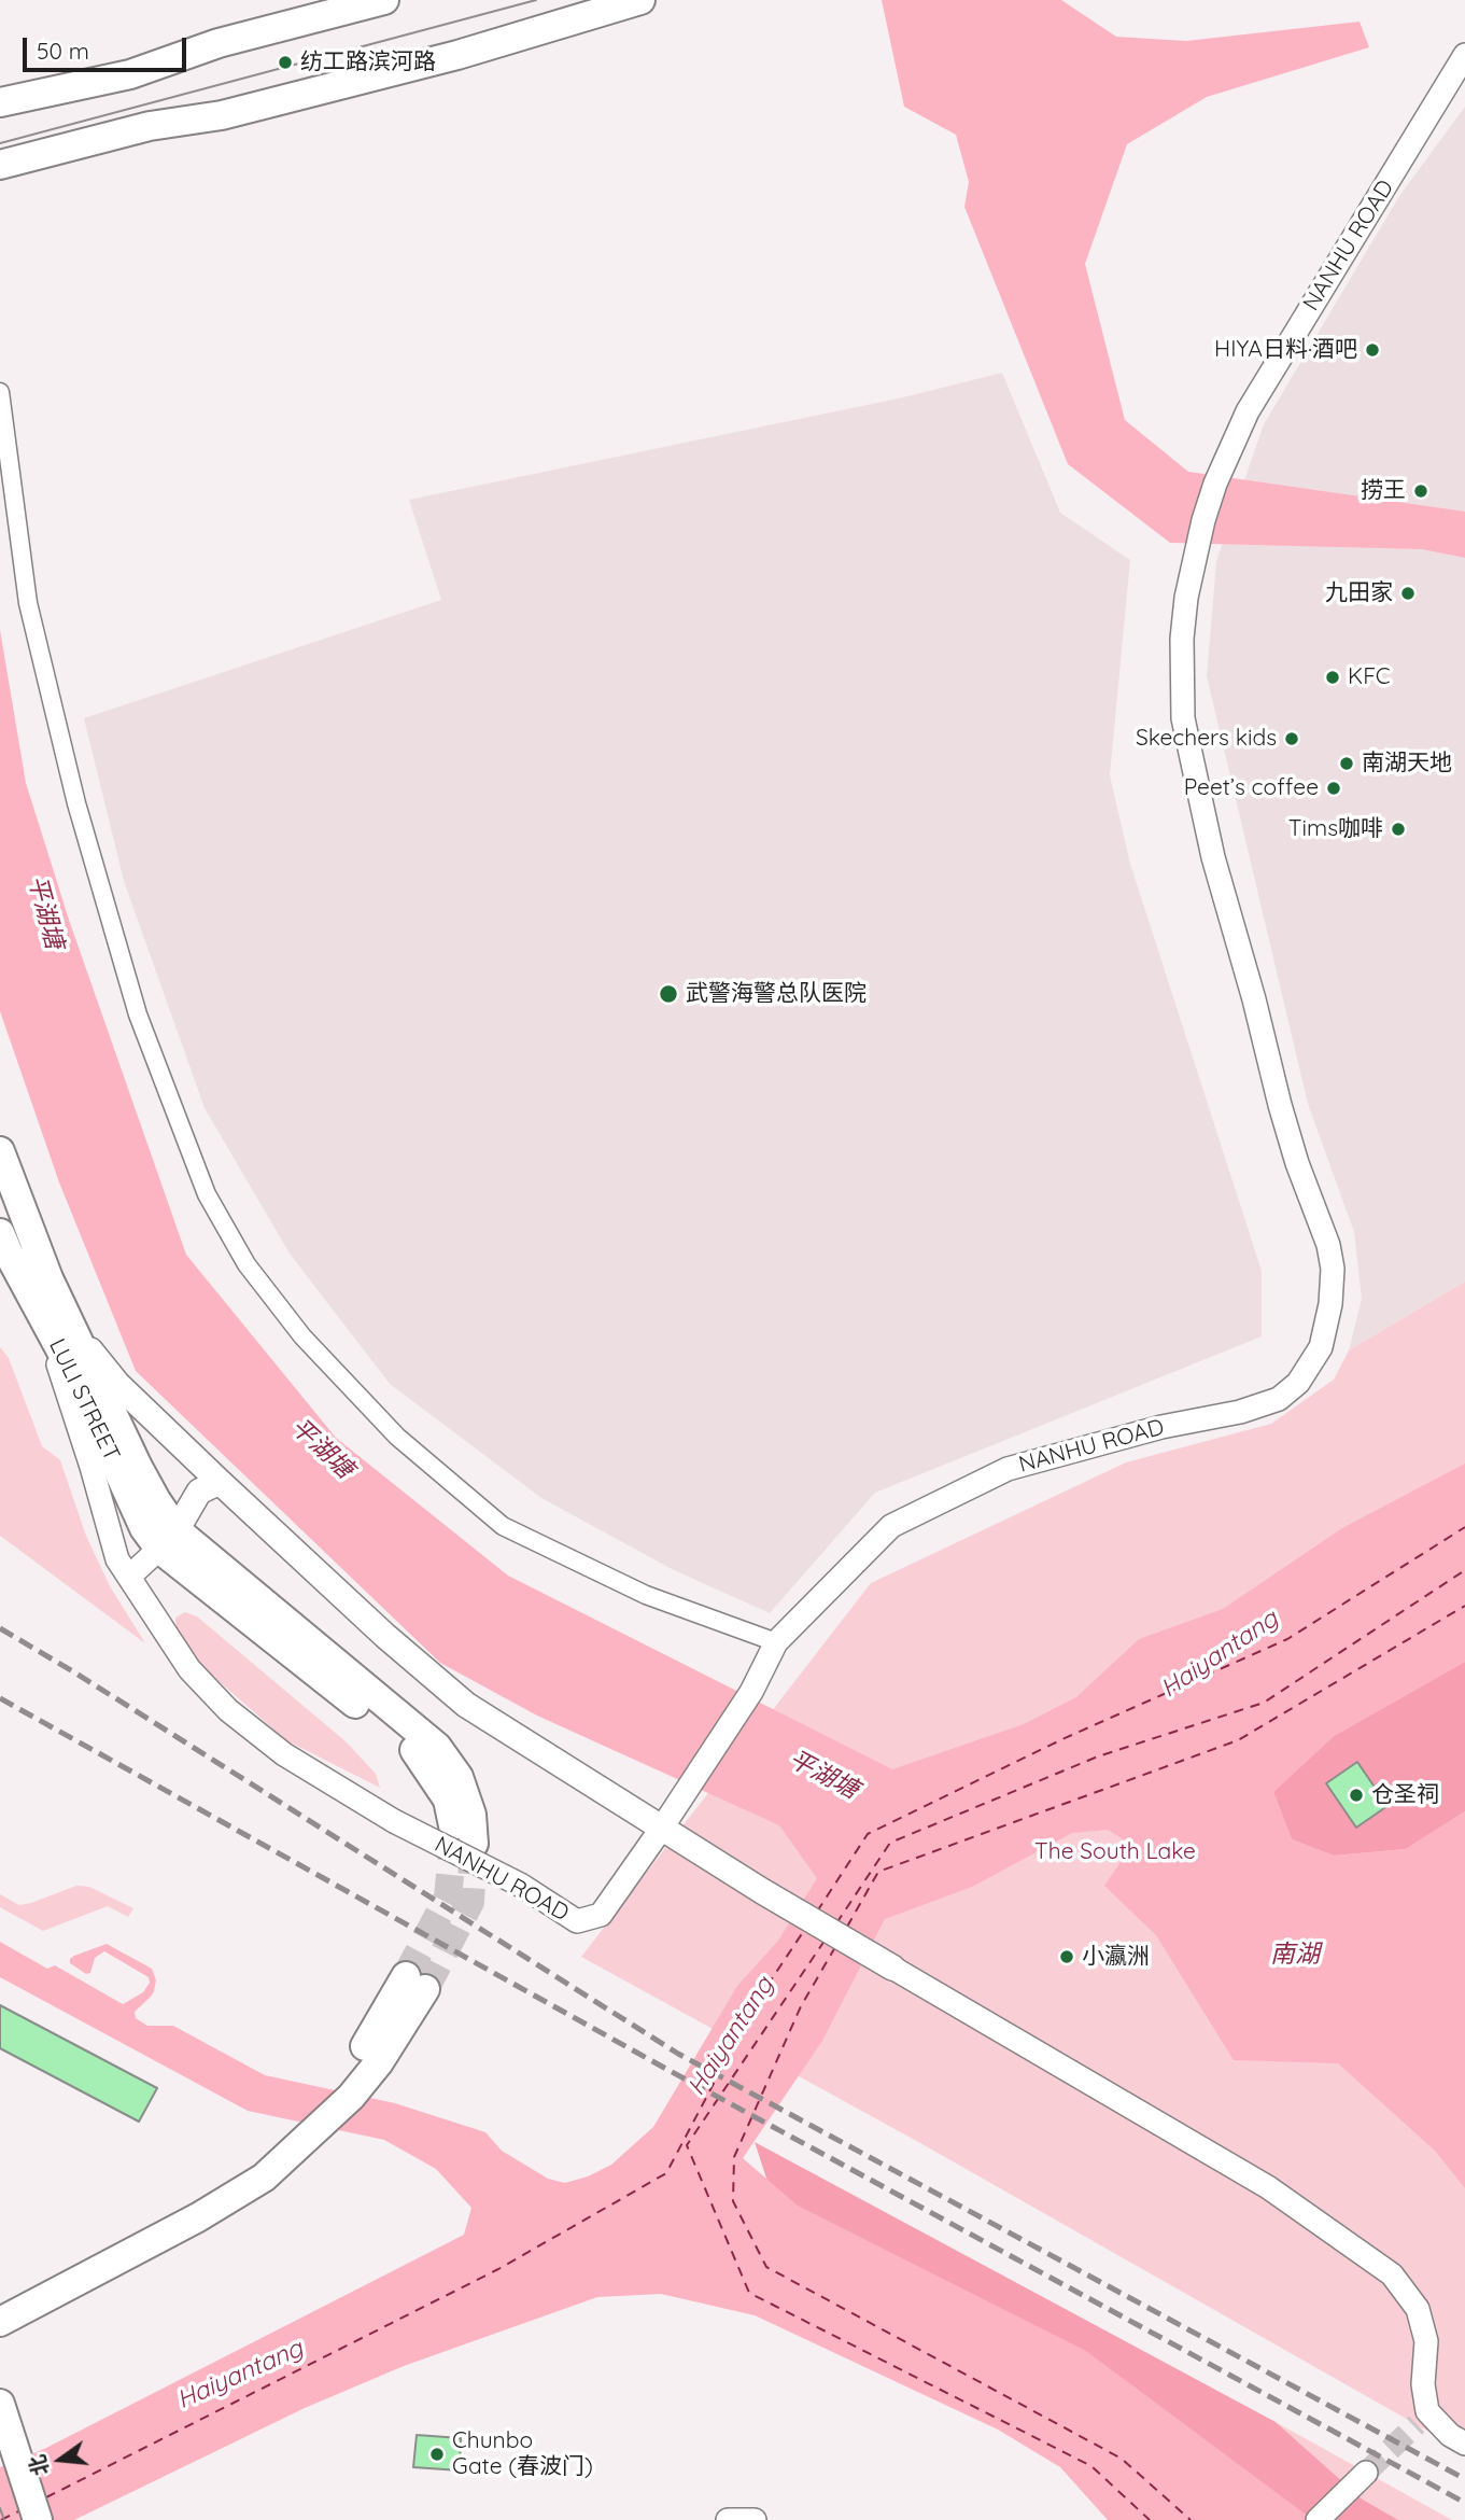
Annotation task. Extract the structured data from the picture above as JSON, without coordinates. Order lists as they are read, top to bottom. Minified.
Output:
{"streets":{"main road":["LULI STREET"],"street":["NANHU ROAD"]},"crossings":[["NANHU ROAD","LULI STREET"]],"water":["平湖塘","Haiyantang","南湖"],"parks":["The South Lake"],"places":["纺工路滨河路","HIYA日料·酒吧","捞王","九田家","KFC","Skechers kids","南湖天地","Peet’s coffee","Tims咖啡","武警海警总队医院","仓圣祠","小瀛洲","Chunbo Gate (春波门)"],"scale_bar":"50 m","north":"left"}
